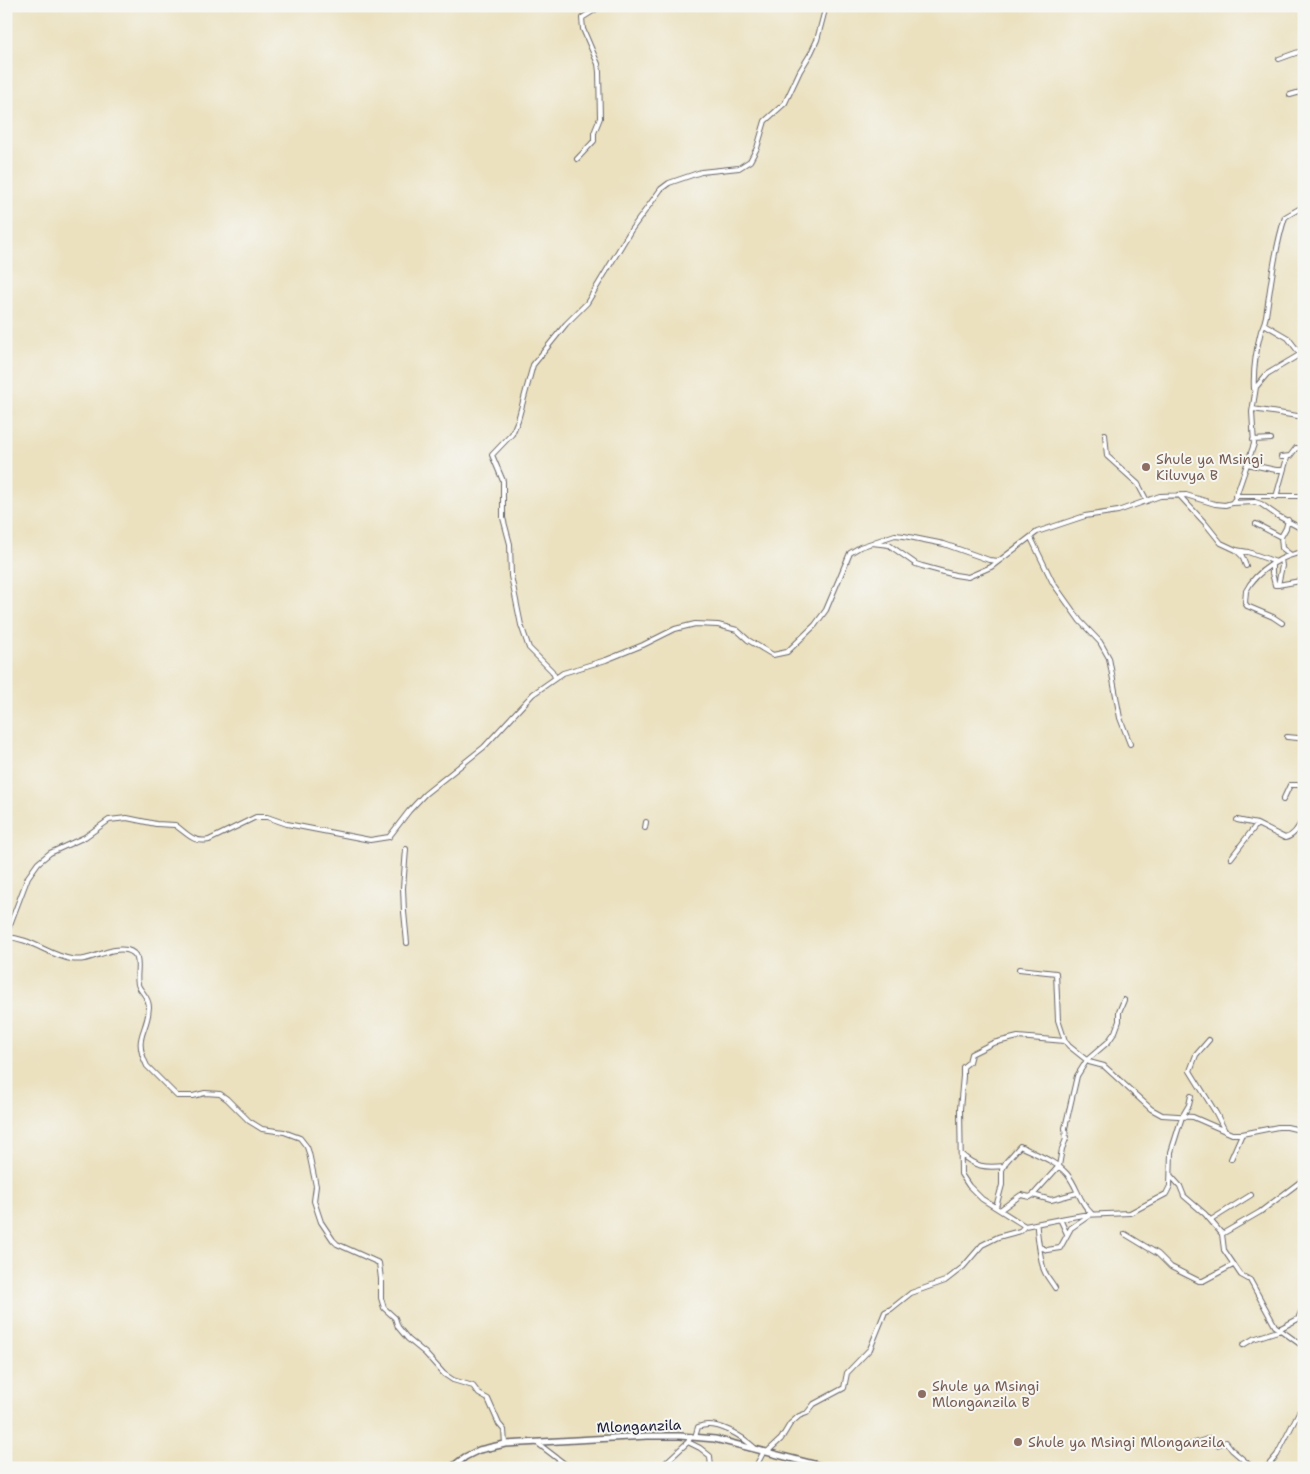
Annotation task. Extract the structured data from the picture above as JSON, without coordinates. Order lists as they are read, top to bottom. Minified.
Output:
{"streets":{"street":["Mlonganzila"]},"places":["Shule ya Msingi Kiluvya B","Shule ya Msingi Mlonganzila B","Shule ya Msingi Mlonganzila"]}
